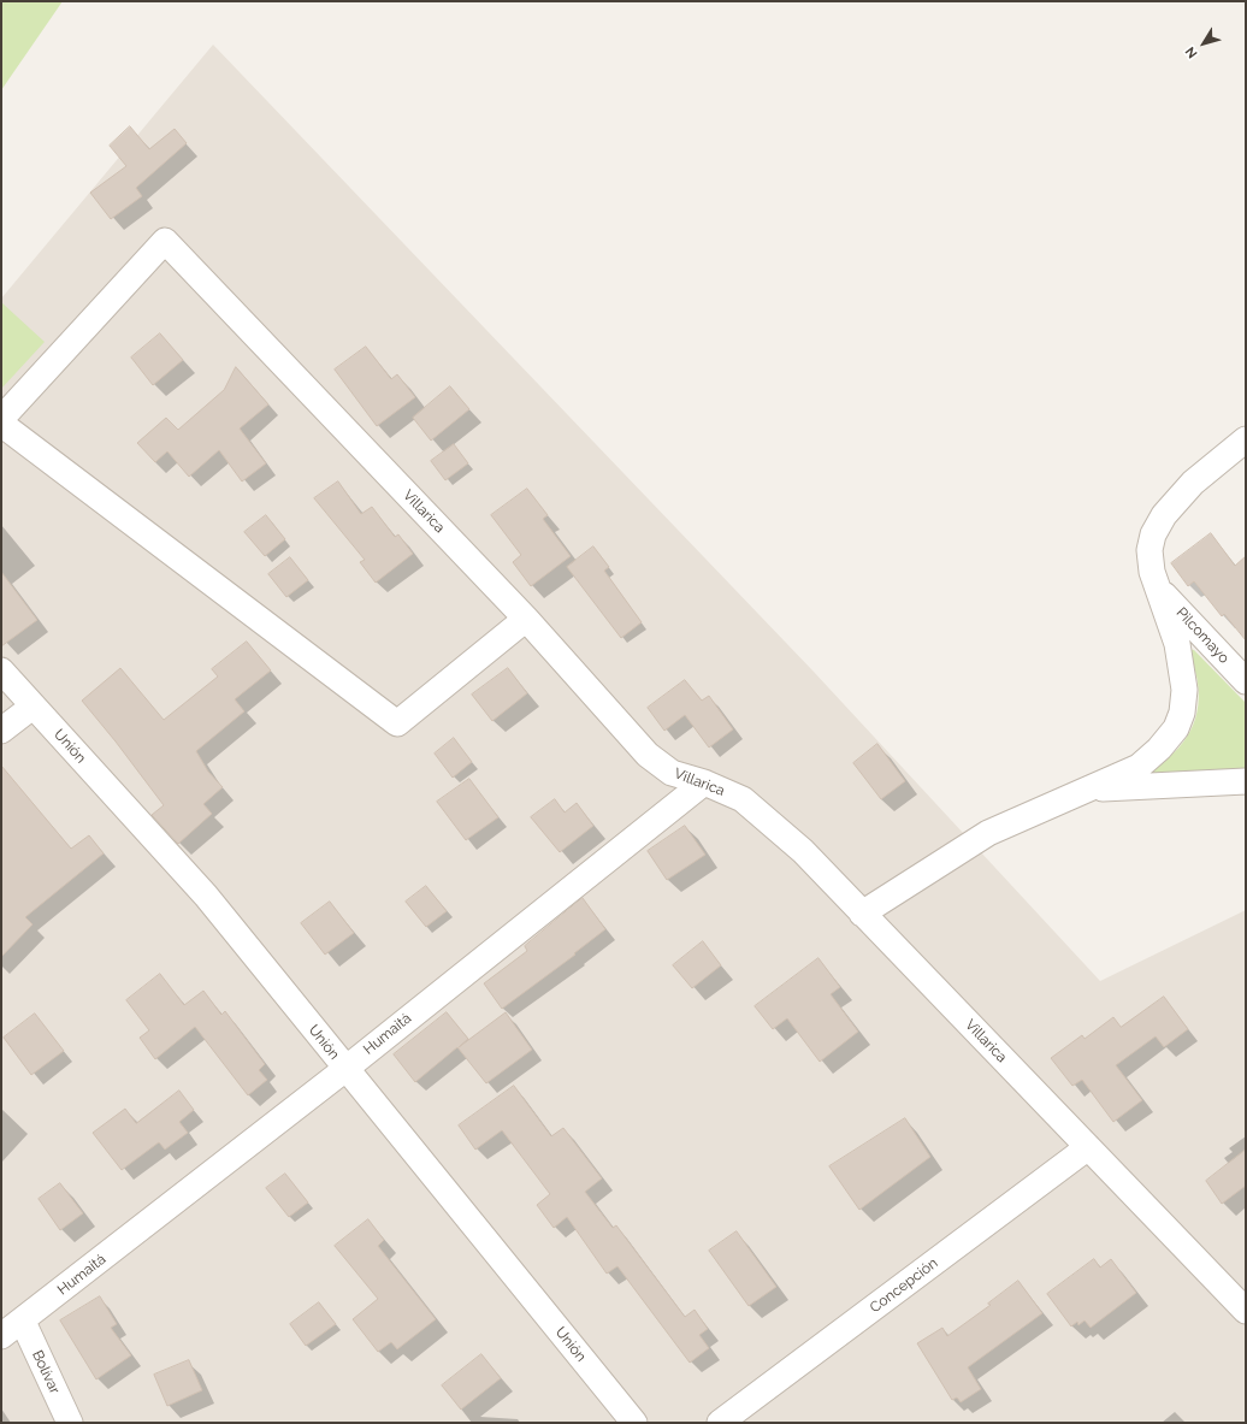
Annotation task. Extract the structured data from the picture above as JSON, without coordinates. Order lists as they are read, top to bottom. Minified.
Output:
{"streets":{"street":["Villarica","Pilcomayo","Unión","Humaitá","Concepción","Bolívar"]},"crossings":[["Villarica","Humaitá"],["Villarica","Concepción"],["Unión","Humaitá"],["Humaitá","Bolívar"]],"north":"bottom left"}
